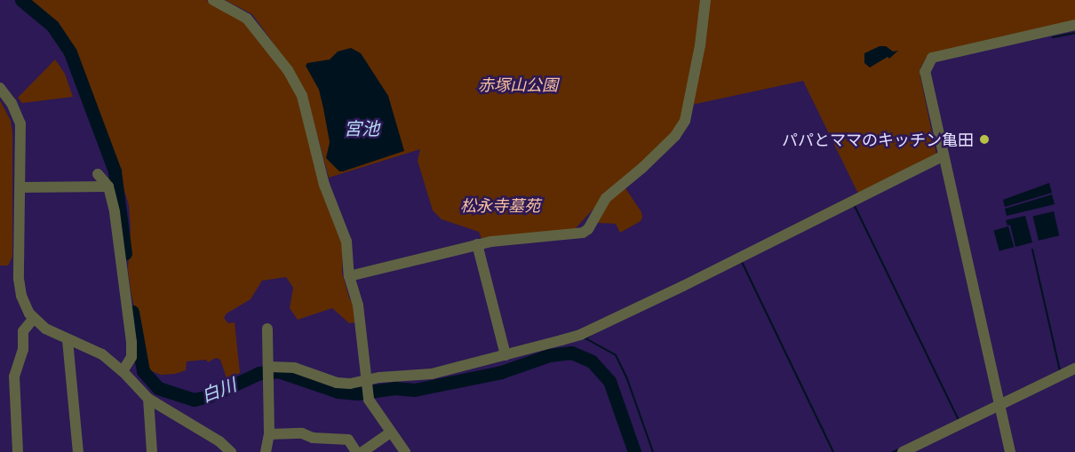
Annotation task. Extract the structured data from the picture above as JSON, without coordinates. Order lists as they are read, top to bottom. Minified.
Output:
{"water":["宮池","白川"],"parks":["赤塚山公園","松永寺墓苑"],"places":["パパとママのキッチン亀田"]}
